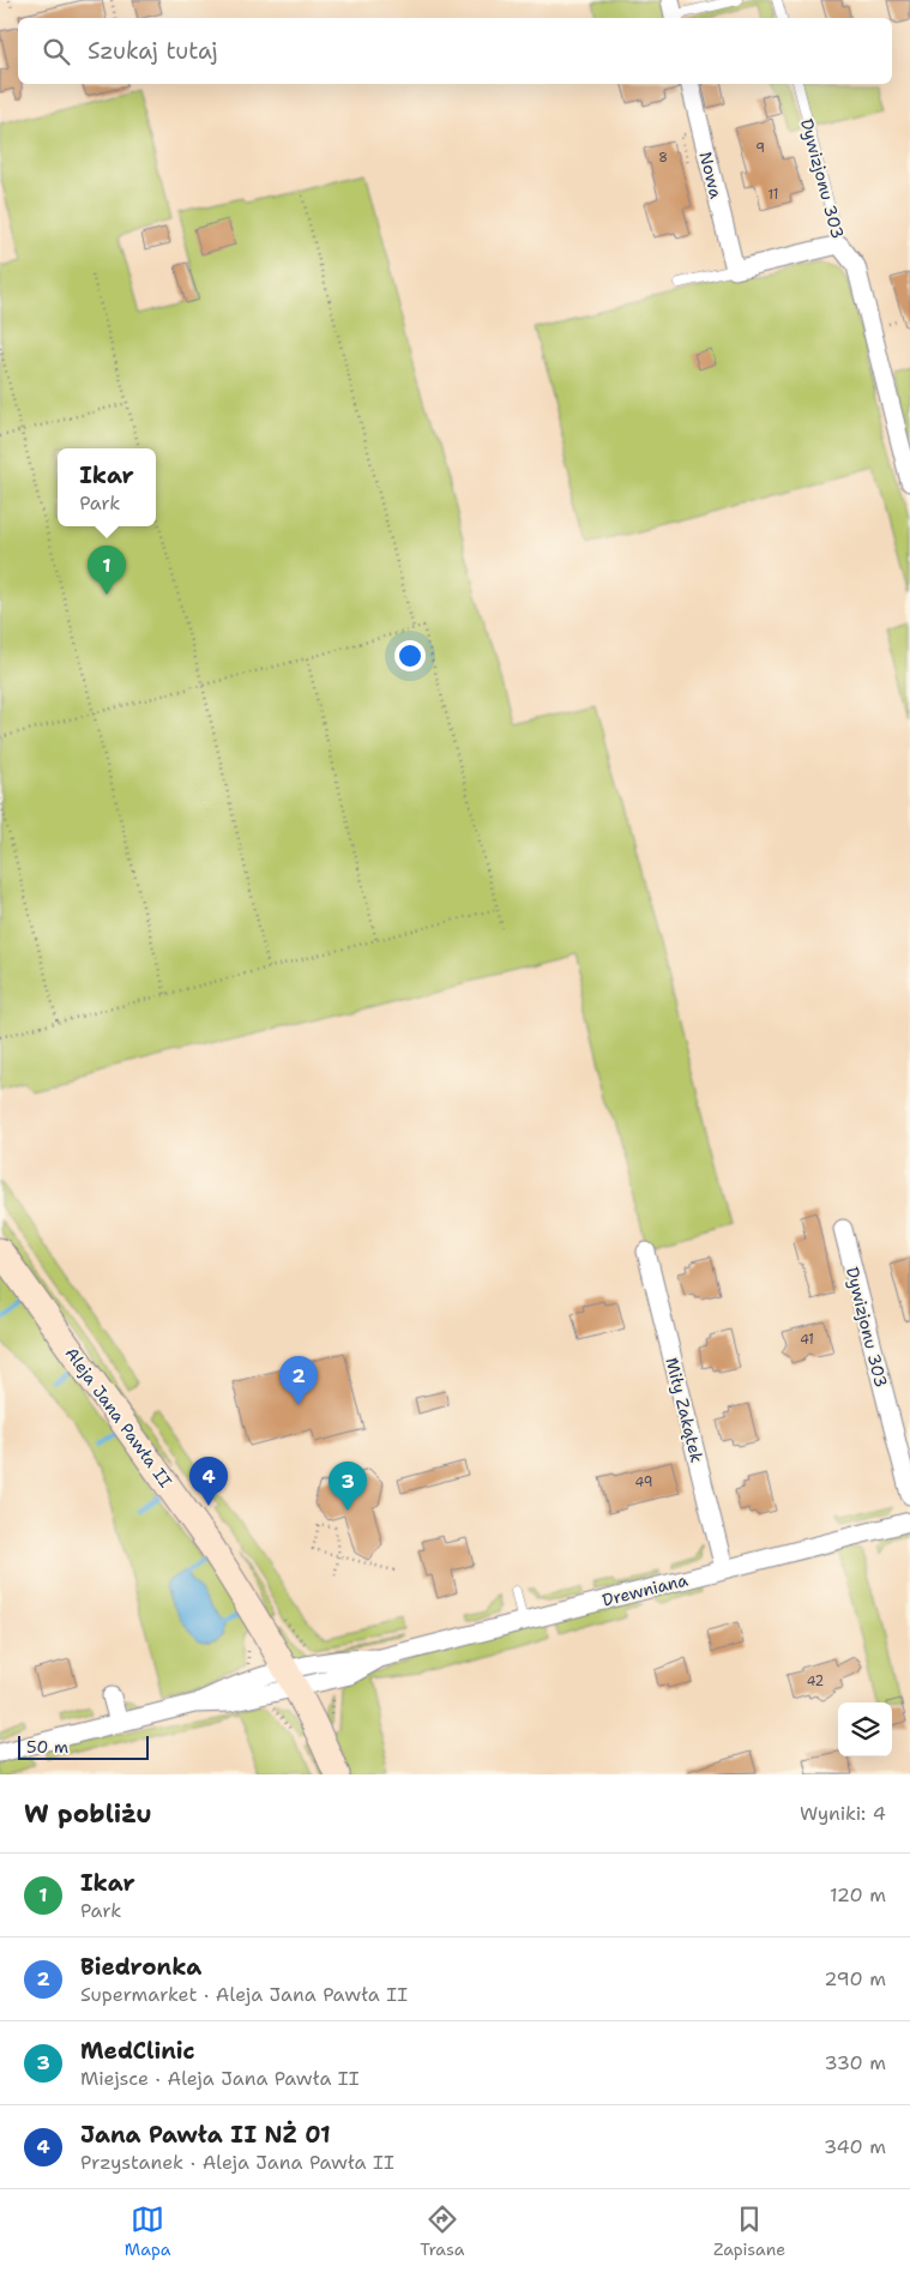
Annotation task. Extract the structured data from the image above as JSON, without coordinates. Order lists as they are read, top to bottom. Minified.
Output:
{"streets":{"street":["Nowa","Dywizjonu 303","Miły Zakątek","Aleja Jana Pawła II","Drewniana"]},"crossings":[["Miły Zakątek","Drewniana"],["Aleja Jana Pawła II","Drewniana"]],"house_numbers":["9","8","11","41","49","42"],"scale_bar":"50 m","page":{"search":"Szukaj tutaj","popup":["Ikar","Park"],"pins":["1","2","4","3"],"scale":"50 m","heading":["W pobliżu","Wyniki: 4"],"list":[{"mark":"1","name":"Ikar","note":"Park","value":"120 m"},{"mark":"2","name":"Biedronka","note":"Supermarket · Aleja Jana Pawła II","value":"290 m"},{"mark":"3","name":"MedClinic","note":"Miejsce · Aleja Jana Pawła II","value":"330 m"},{"mark":"4","name":"Jana Pawła II NŻ 01","note":"Przystanek · Aleja Jana Pawła II","value":"340 m"}],"nav":["Mapa","Trasa","Zapisane"]}}
